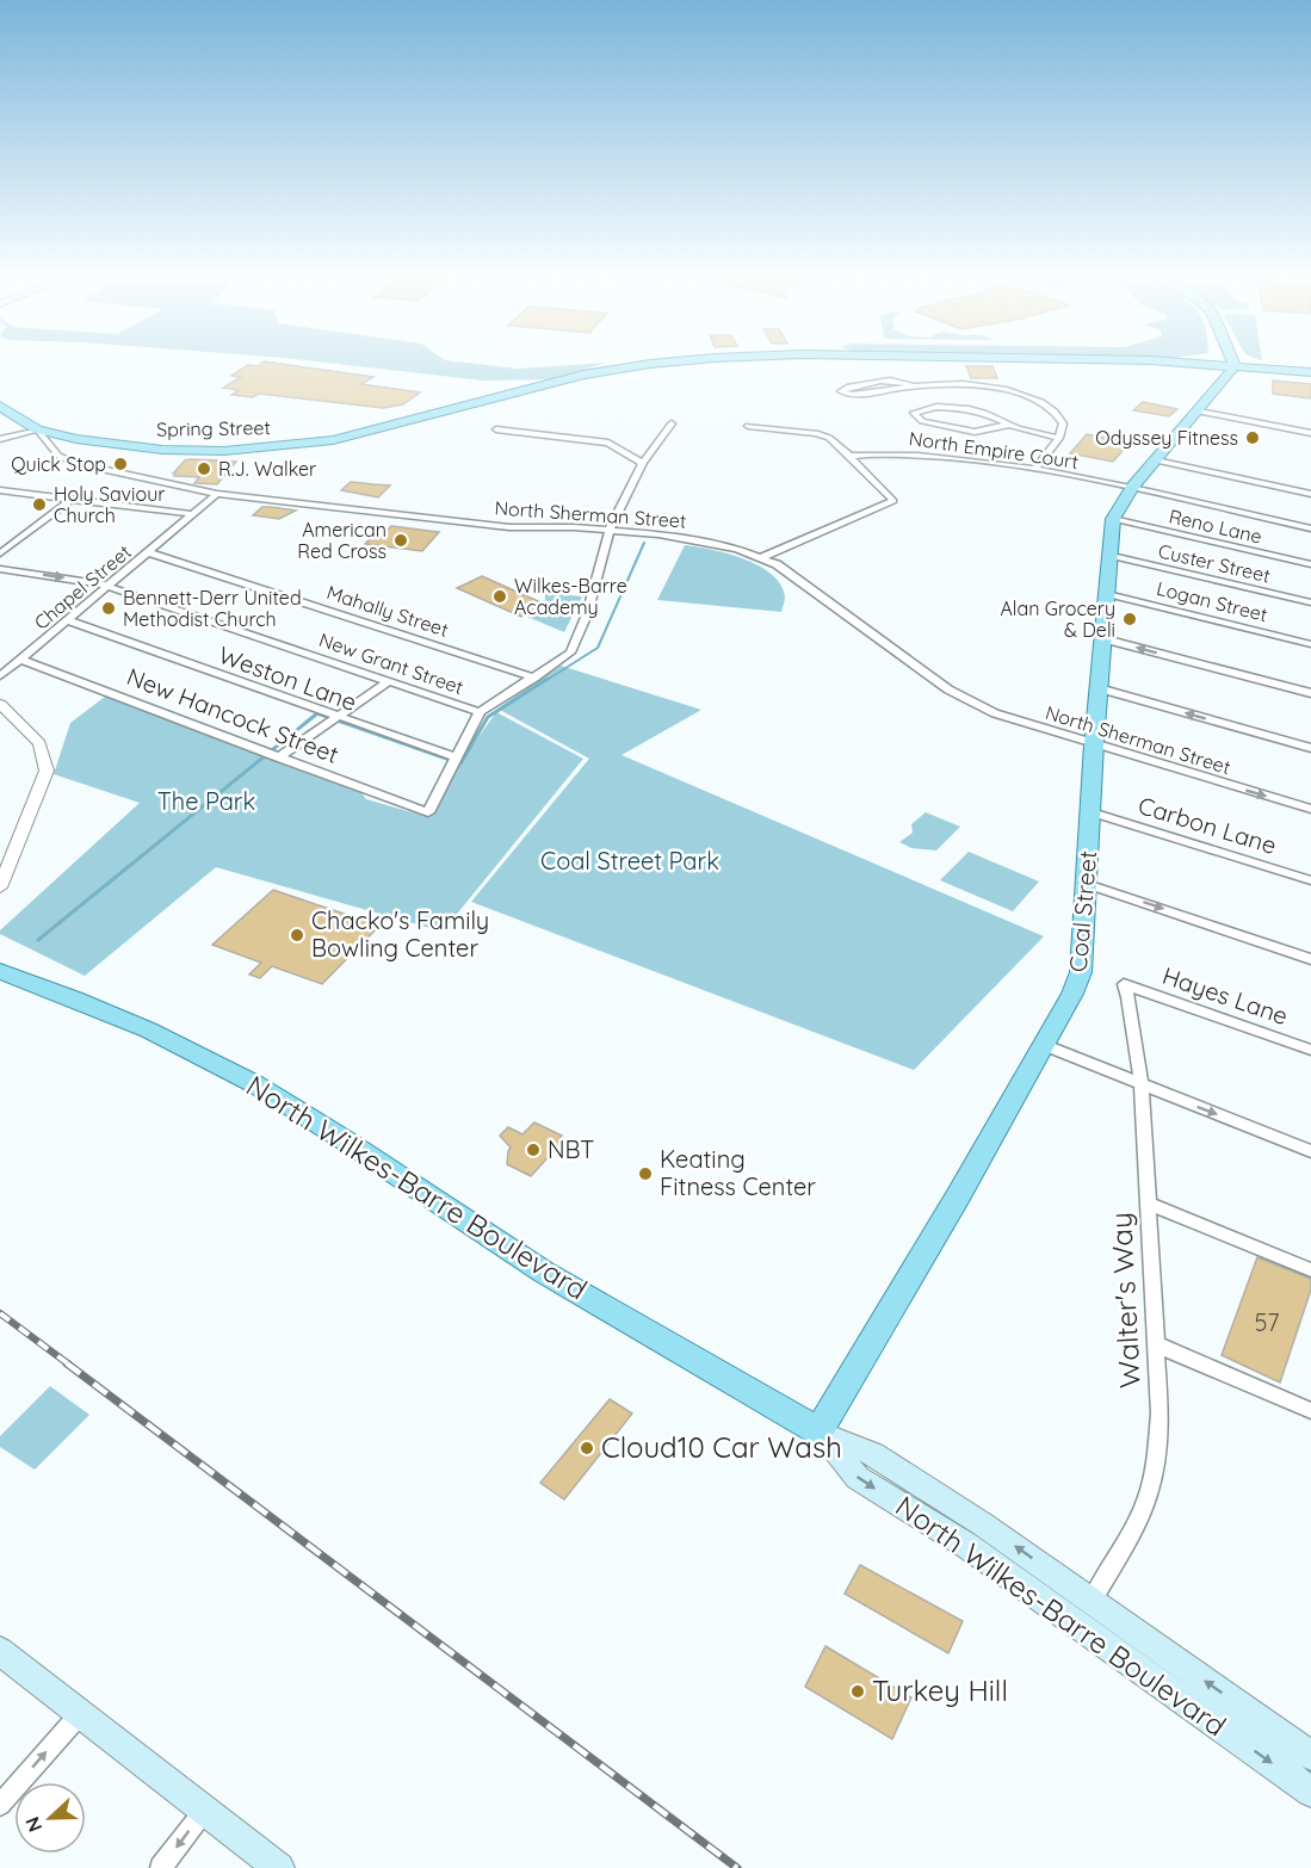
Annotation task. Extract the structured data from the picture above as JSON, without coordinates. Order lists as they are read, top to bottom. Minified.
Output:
{"streets":{"main road":["Spring Street","Coal Street","North Wilkes-Barre Boulevard"],"street":["North Empire Court","North Sherman Street","Reno Lane","Custer Street","Chapel Street","Logan Street","Mahally Street","New Grant Street","Weston Lane","New Hancock Street","Carbon Lane","Hayes Lane","Walter's Way"]},"crossings":[["Spring Street","North Sherman Street"],["North Empire Court","Coal Street"],["North Sherman Street","Chapel Street"],["North Sherman Street","New Grant Street"],["North Sherman Street","Coal Street"],["Reno Lane","Coal Street"],["Custer Street","Coal Street"],["Chapel Street","Mahally Street"],["Chapel Street","New Grant Street"],["Chapel Street","Weston Lane"],["Chapel Street","New Hancock Street"],["Logan Street","Coal Street"],["Mahally Street","New Grant Street"],["Weston Lane","New Hancock Street"],["Carbon Lane","Coal Street"],["Coal Street","North Wilkes-Barre Boulevard"],["Hayes Lane","Walter's Way"],["North Wilkes-Barre Boulevard","Walter's Way"]],"parks":["The Park","Coal Street Park"],"places":["Odyssey Fitness","Quick Stop","R.J. Walker","Holy Saviour Church","American Red Cross","Wilkes-Barre Academy","Bennett-Derr United Methodist Church","Alan Grocery & Deli","Chacko's Family Bowling Center","NBT","Keating Fitness Center","Cloud10 Car Wash","Turkey Hill"],"house_numbers":["57"],"north":"left"}
